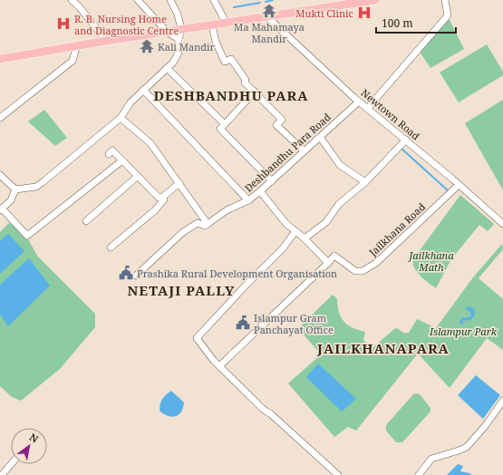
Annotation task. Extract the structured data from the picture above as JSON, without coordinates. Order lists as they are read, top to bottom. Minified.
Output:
{"streets":{"street":["Newtown Road","Deshbandhu Para Road","Jailkhana Road"]},"crossings":[["Newtown Road","Deshbandhu Para Road"],["Newtown Road","Jailkhana Road"]],"districts":["DESHBANDHU PARA","NETAJI PALLY","JAILKHANAPARA"],"parks":["Jailkhana Math","Islampur Park"],"places":{"temple":["Ma Mahamaya Mandir","Kali Mandir"],"hospital":["Mukti Clinic","R. B. Nursing Home and Diagnostic Centre"],"public building":["Prashika Rural Development Organisation","Islampur Gram Panchayat Office"]},"scale_bar":"100 m","north":"top right"}
